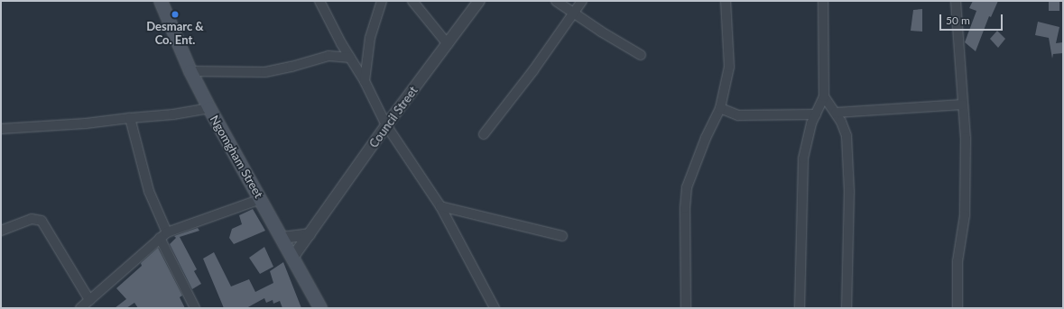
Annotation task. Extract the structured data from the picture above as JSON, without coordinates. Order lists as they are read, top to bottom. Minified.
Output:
{"streets":{"main road":["Ngomgham Street"],"street":["Council Street"]},"crossings":[["Council Street","Ngomgham Street"]],"places":["Desmarc & Co. Ent."],"scale_bar":"50 m"}
